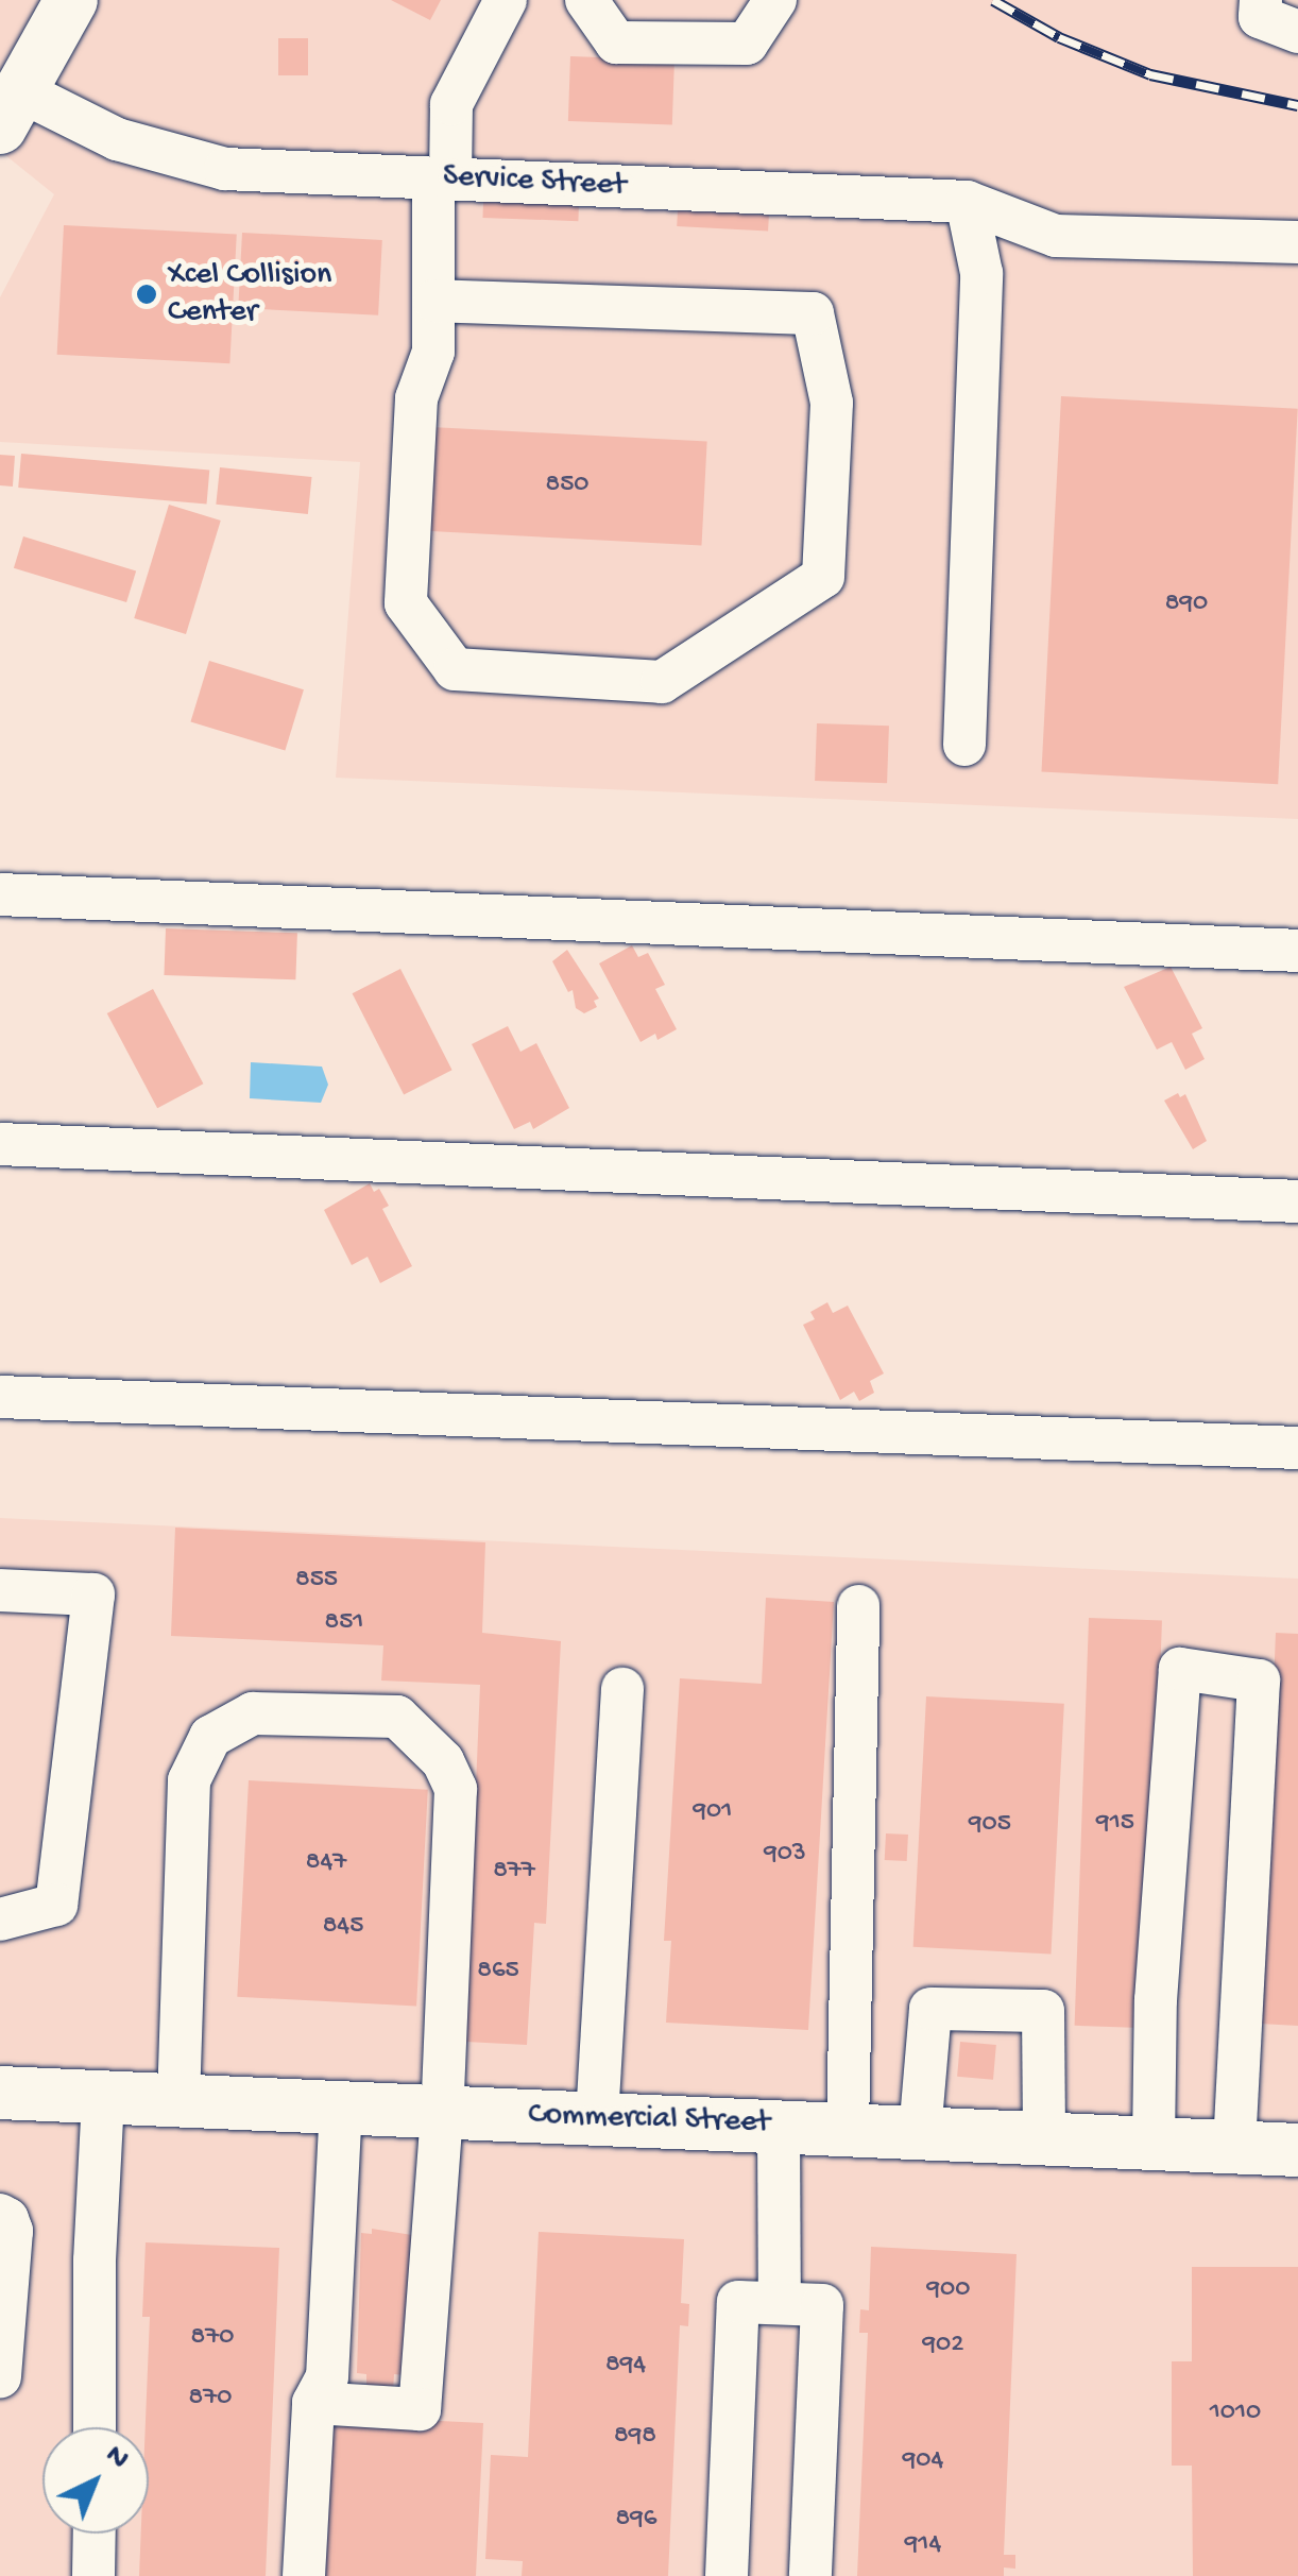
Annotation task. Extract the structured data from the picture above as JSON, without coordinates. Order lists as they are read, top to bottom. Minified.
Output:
{"streets":{"main road":["Commercial Street"],"street":["Service Street"]},"places":["Xcel Collision Center"],"house_numbers":["850","890","855","851","901","915","905","903","847","877","845","865","900","870","902","894","870","1010","898","904","896","914"],"north":"top right"}
